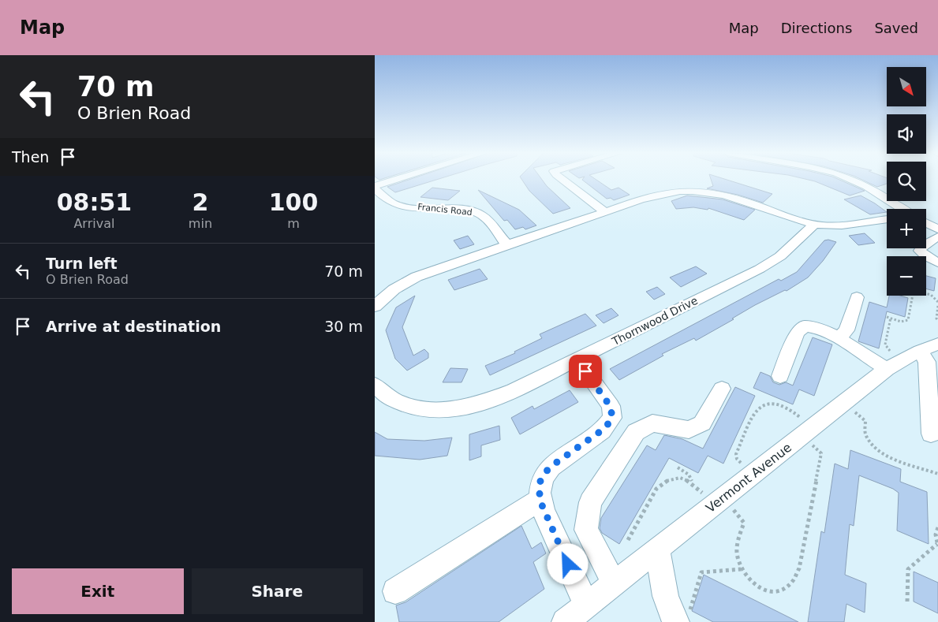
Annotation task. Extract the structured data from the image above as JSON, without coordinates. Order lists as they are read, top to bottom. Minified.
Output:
{"streets":{"street":["Francis Road","Thornwood Drive","Vermont Avenue"]},"north":"bottom right","page":{"header":"Map","nav":["Map","Directions","Saved"],"turn":["70 m","O Brien Road"],"map_buttons":["+","−"],"then":"Then","eta":["08:51","Arrival","2","min","100","m"],"list":[{"name":"Turn left","note":"O Brien Road","value":"70 m"},{"name":"Arrive at destination","value":"30 m"}],"buttons":["Exit","Share"]}}
